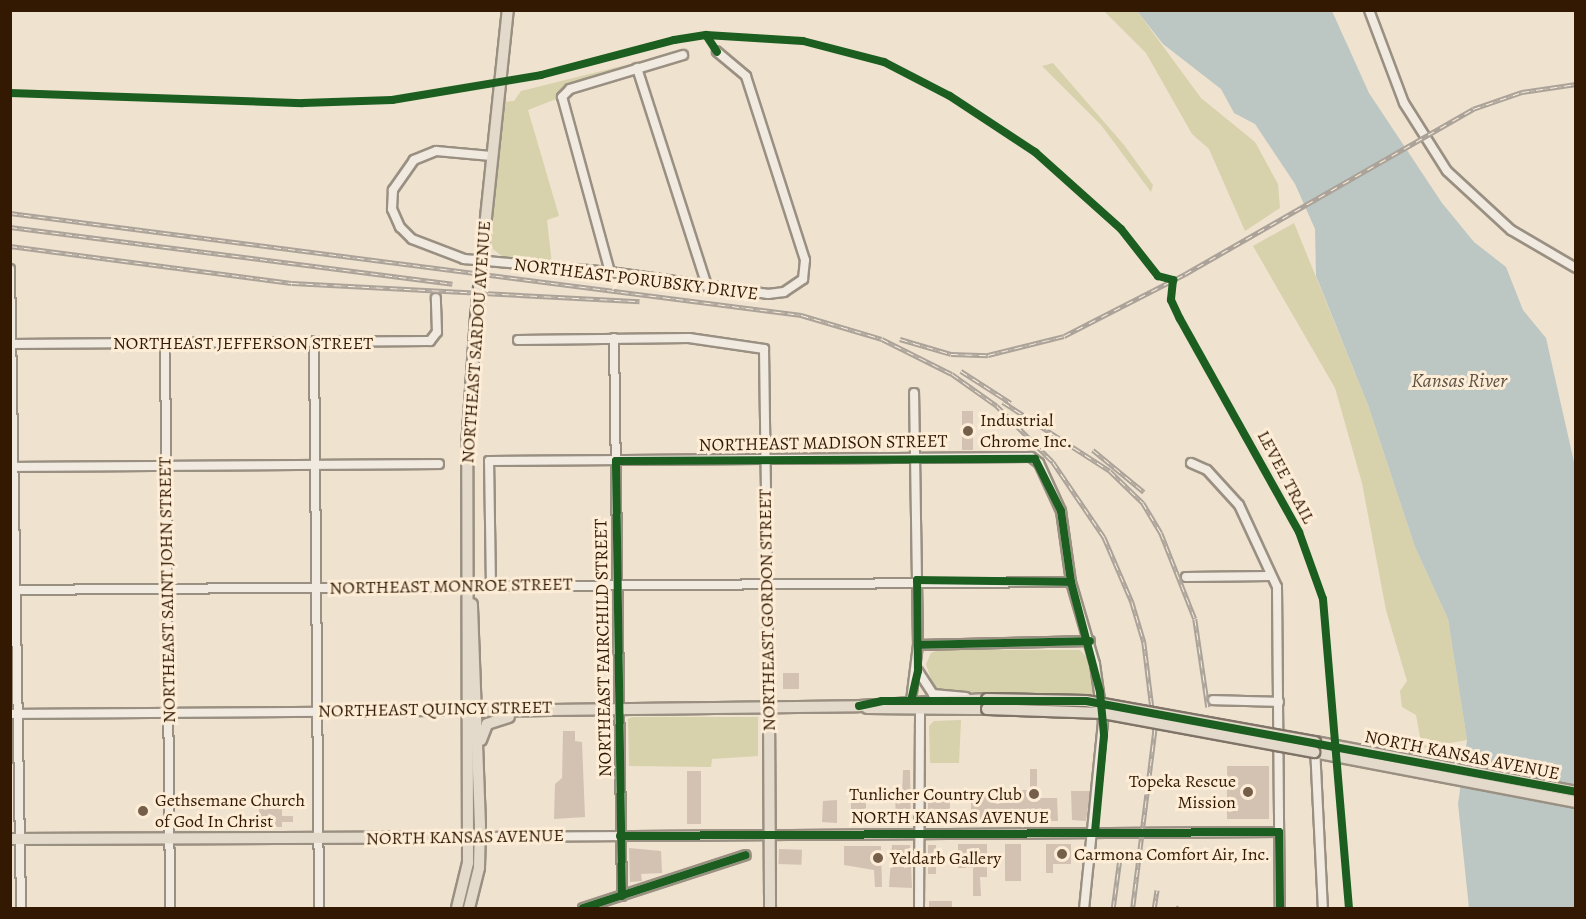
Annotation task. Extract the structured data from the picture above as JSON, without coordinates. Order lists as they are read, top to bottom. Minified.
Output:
{"streets":{"main road":["NORTHEAST SARDOU AVENUE","NORTHEAST GORDON STREET","NORTHEAST QUINCY STREET","NORTH KANSAS AVENUE"],"street":["NORTHEAST PORUBSKY DRIVE","NORTHEAST JEFFERSON STREET","NORTHEAST MADISON STREET","NORTHEAST MONROE STREET","NORTHEAST SAINT JOHN STREET","NORTHEAST FAIRCHILD STREET"],"cycle path":["LEVEE TRAIL"]},"crossings":[["NORTHEAST PORUBSKY DRIVE","NORTHEAST SARDOU AVENUE"],["NORTHEAST SARDOU AVENUE","NORTHEAST MONROE STREET"],["NORTHEAST SARDOU AVENUE","NORTHEAST QUINCY STREET"],["NORTHEAST JEFFERSON STREET","NORTHEAST SAINT JOHN STREET"],["NORTHEAST MADISON STREET","NORTHEAST MONROE STREET"],["NORTHEAST MADISON STREET","NORTHEAST GORDON STREET"],["NORTHEAST MADISON STREET","NORTHEAST FAIRCHILD STREET"],["NORTHEAST MONROE STREET","NORTHEAST SAINT JOHN STREET"],["NORTHEAST MONROE STREET","NORTHEAST GORDON STREET"],["NORTHEAST MONROE STREET","NORTHEAST FAIRCHILD STREET"],["NORTHEAST SAINT JOHN STREET","NORTHEAST QUINCY STREET"],["NORTHEAST SAINT JOHN STREET","NORTH KANSAS AVENUE"],["NORTHEAST GORDON STREET","NORTHEAST FAIRCHILD STREET"],["NORTHEAST GORDON STREET","NORTHEAST QUINCY STREET"],["NORTHEAST GORDON STREET","NORTH KANSAS AVENUE"],["NORTHEAST FAIRCHILD STREET","NORTHEAST QUINCY STREET"],["NORTHEAST FAIRCHILD STREET","NORTH KANSAS AVENUE"],["NORTHEAST QUINCY STREET","NORTH KANSAS AVENUE"]],"water":["Kansas River"],"places":["Industrial Chrome Inc.","Topeka Rescue Mission","Tunlicher Country Club","Gethsemane Church of God In Christ","Carmona Comfort Air, Inc.","Yeldarb Gallery"]}
